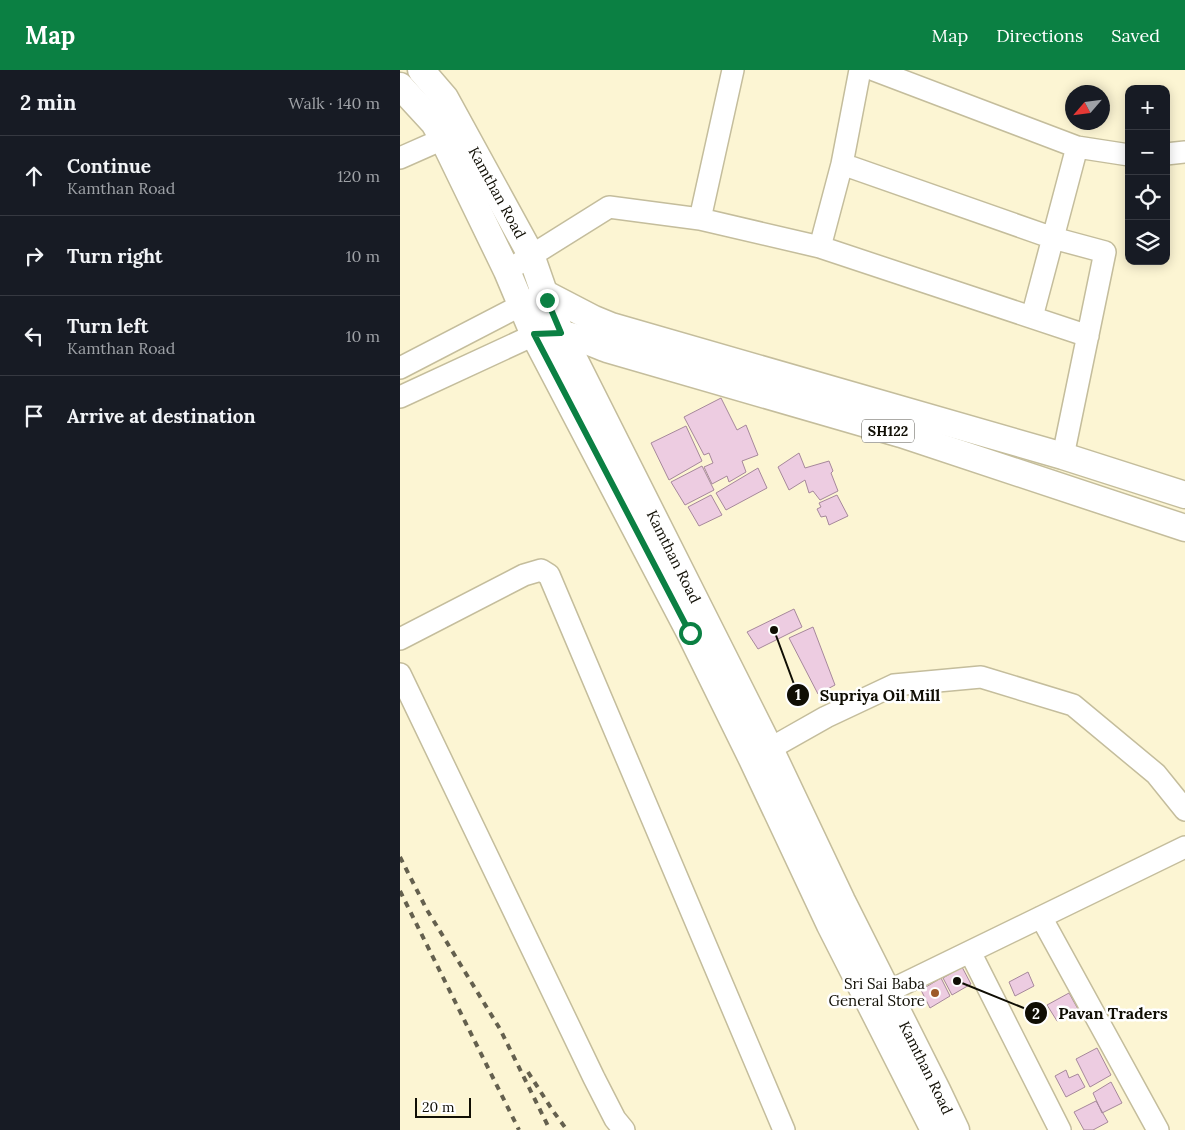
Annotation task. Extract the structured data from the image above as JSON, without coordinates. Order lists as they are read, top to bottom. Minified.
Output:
{"streets":{"main road":["Kamthan Road","SH122"]},"crossings":[["Kamthan Road","SH122"]],"places":["Supriya Oil Mill","Pavan Traders","Sri Sai Baba General Store"],"scale_bar":"20 m","north":"bottom left","page":{"header":"Map","nav":["Map","Directions","Saved"],"heading":["2 min","Walk · 140 m"],"map_buttons":["+","−"],"list":[["Continue","Kamthan Road","120 m"],["Turn right","10 m"],["Turn left","Kamthan Road","10 m"],"Arrive at destination"],"scale":"20 m"}}
